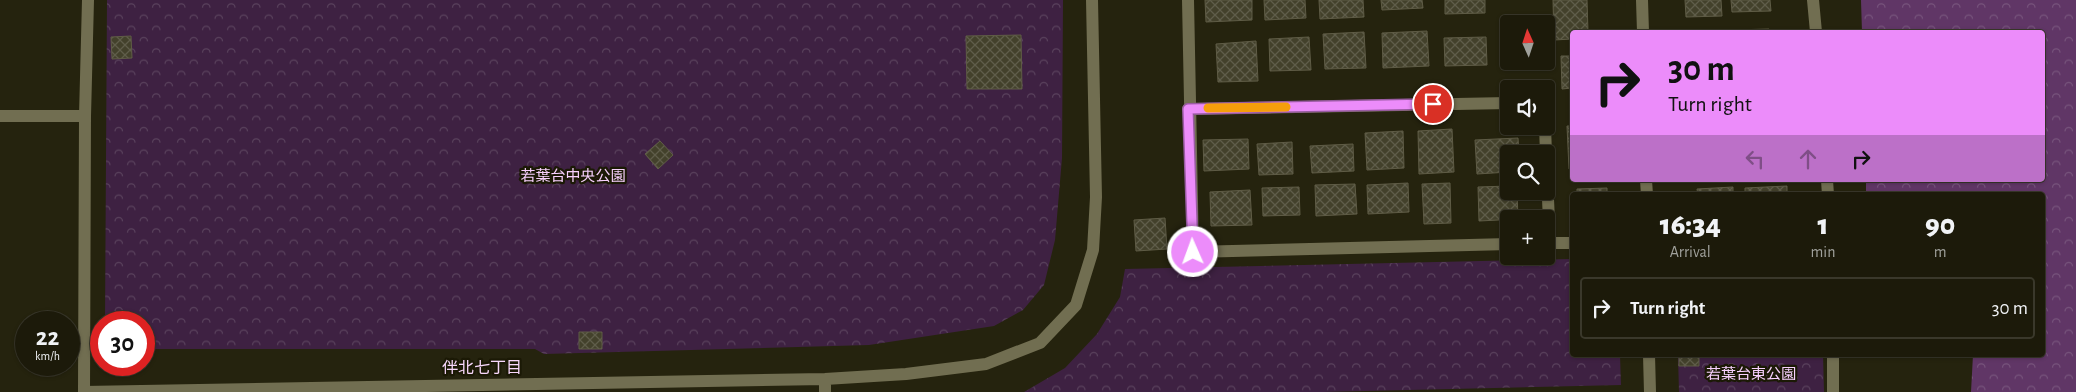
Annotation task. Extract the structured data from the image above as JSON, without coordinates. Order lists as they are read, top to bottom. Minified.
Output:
{"districts":["伴北七丁目"],"parks":["若葉台中央公園","若葉台東公園"],"north":"top","page":{"map_buttons":"+","turn":["30 m","Turn right"],"eta":["16:34","Arrival","1","min","90","m"],"list":[{"name":"Turn right","value":"30 m"}],"speed":"22 km/h","limit":"30"}}
